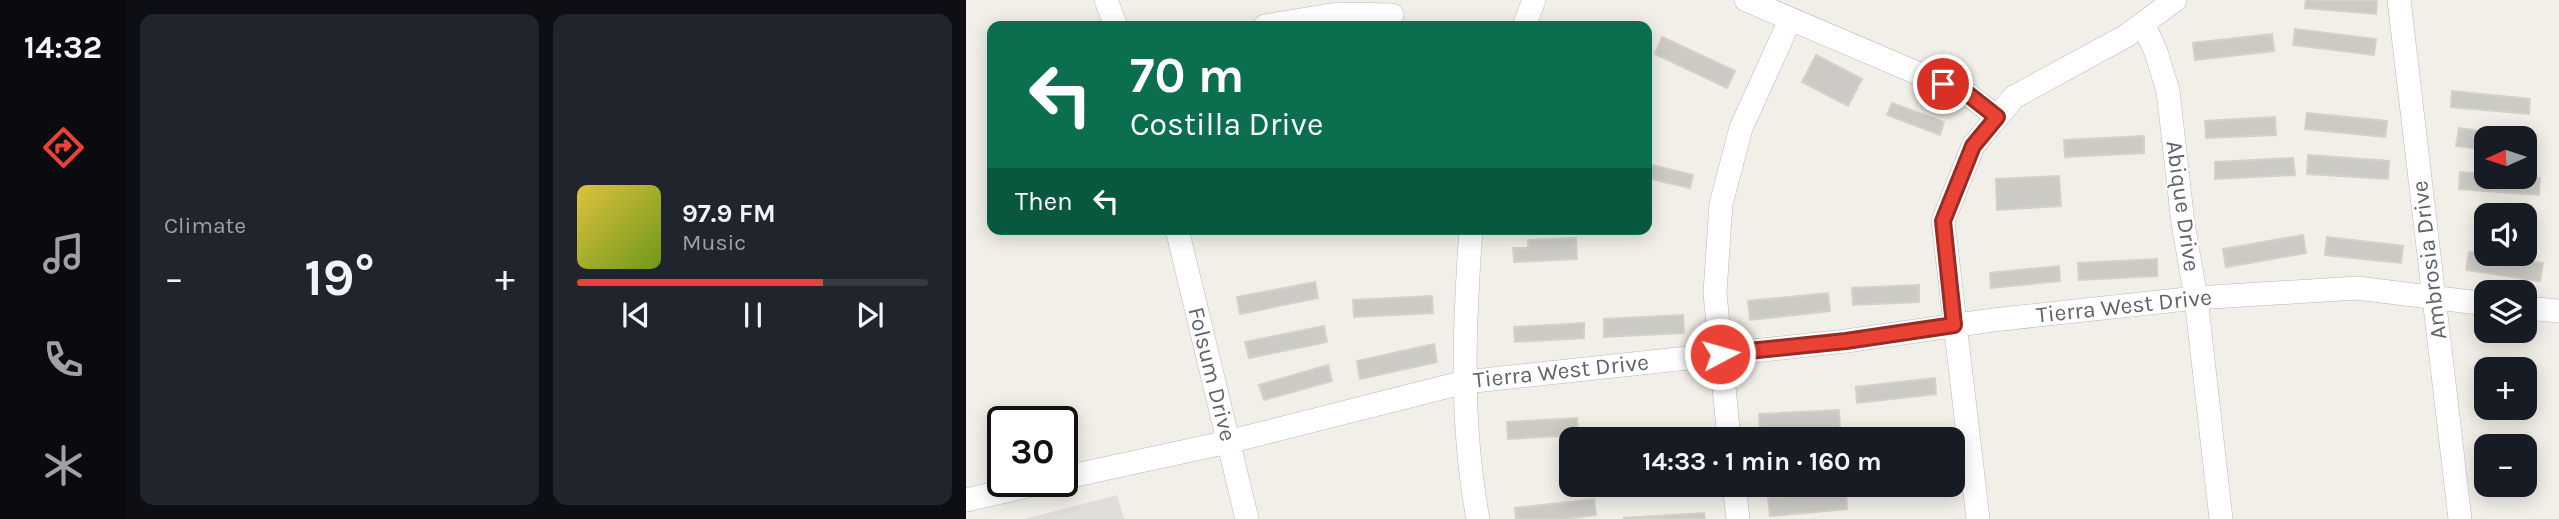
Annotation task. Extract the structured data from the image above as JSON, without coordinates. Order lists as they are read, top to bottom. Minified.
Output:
{"streets":{"street":["Abique Drive","Ambrosia Drive","Tierra West Drive","Folsum Drive"]},"crossings":[["Abique Drive","Tierra West Drive"],["Ambrosia Drive","Tierra West Drive"],["Tierra West Drive","Folsum Drive"]],"north":"left","page":{"tabs":"14:32","tile":"Climate","turn":["70 m","Costilla Drive"],"map_buttons":["+","−"],"then":"Then","song":["97.9 FM","Music"],"heat":["−","19°","+"],"limit":"30","trip":"14:33 · 1 min · 160 m"}}
